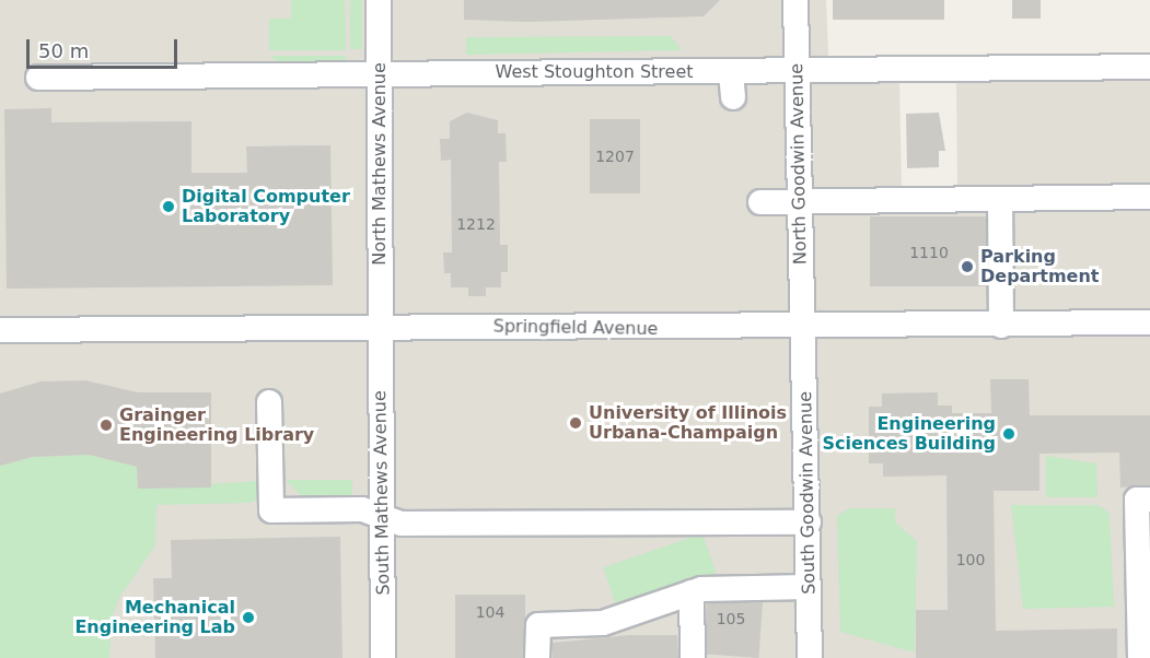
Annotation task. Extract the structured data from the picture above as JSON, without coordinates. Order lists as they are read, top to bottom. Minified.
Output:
{"streets":{"street":["West Stoughton Street","North Mathews Avenue","North Goodwin Avenue","Springfield Avenue","South Mathews Avenue","South Goodwin Avenue"]},"crossings":[["West Stoughton Street","North Mathews Avenue"],["West Stoughton Street","North Goodwin Avenue"],["North Mathews Avenue","Springfield Avenue"],["North Mathews Avenue","South Mathews Avenue"],["North Goodwin Avenue","Springfield Avenue"],["North Goodwin Avenue","South Goodwin Avenue"],["Springfield Avenue","South Mathews Avenue"],["Springfield Avenue","South Goodwin Avenue"]],"places":["Digital Computer Laboratory","Parking Department","University of Illinois Urbana-Champaign","Grainger Engineering Library","Engineering Sciences Building","Mechanical Engineering Lab"],"house_numbers":["1207","1212","1110","100","104","105"],"scale_bar":"50 m"}
